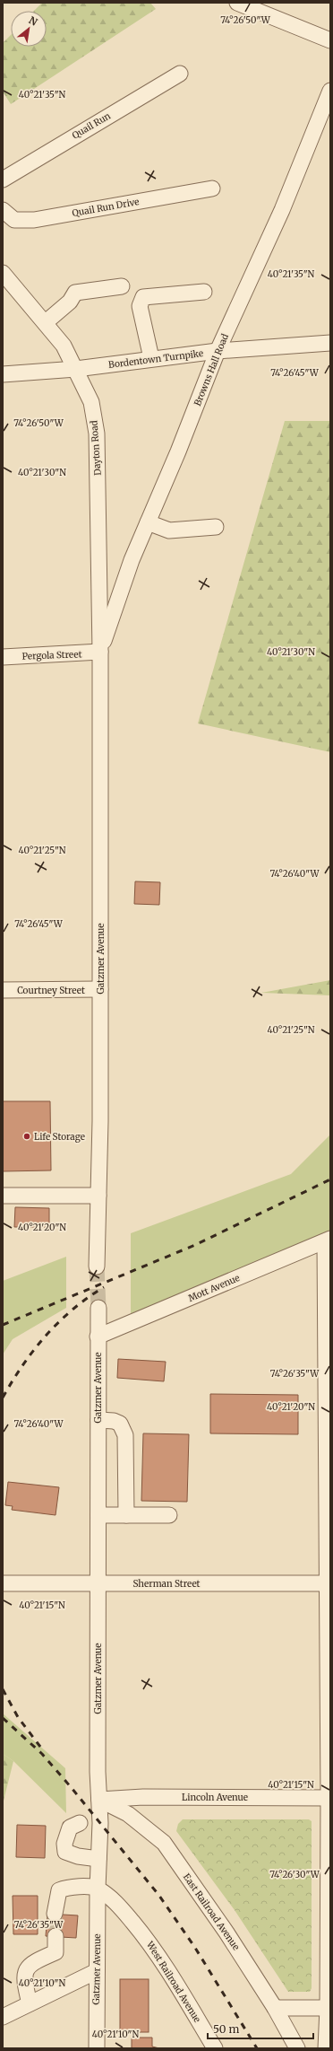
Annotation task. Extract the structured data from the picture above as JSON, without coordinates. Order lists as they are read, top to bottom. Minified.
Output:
{"streets":{"street":["Quail Run","Quail Run Drive","Bordentown Turnpike","Browns Hall Road","Dayton Road","Pergola Street","Gatzmer Avenue","Courtney Street","Mott Avenue","Sherman Street","Lincoln Avenue","East Railroad Avenue","West Railroad Avenue"]},"crossings":[["Bordentown Turnpike","Browns Hall Road"],["Bordentown Turnpike","Dayton Road"],["Browns Hall Road","Dayton Road"],["Browns Hall Road","Pergola Street"],["Browns Hall Road","Gatzmer Avenue"],["Dayton Road","Pergola Street"],["Dayton Road","Gatzmer Avenue"],["Pergola Street","Gatzmer Avenue"],["Gatzmer Avenue","Courtney Street"],["Gatzmer Avenue","Mott Avenue"],["Gatzmer Avenue","Sherman Street"],["Gatzmer Avenue","Lincoln Avenue"],["Gatzmer Avenue","East Railroad Avenue"],["Gatzmer Avenue","West Railroad Avenue"],["Lincoln Avenue","East Railroad Avenue"]],"places":["Life Storage"],"scale_bar":"50 m","north":"top right","coordinates":["74°26'50\"W","40°21'35\"N","74°26'45\"W","40°21'30\"N","40°21'25\"N","74°26'40\"W","40°21'20\"N","74°26'35\"W","40°21'15\"N","74°26'30\"W","40°21'10\"N"]}
